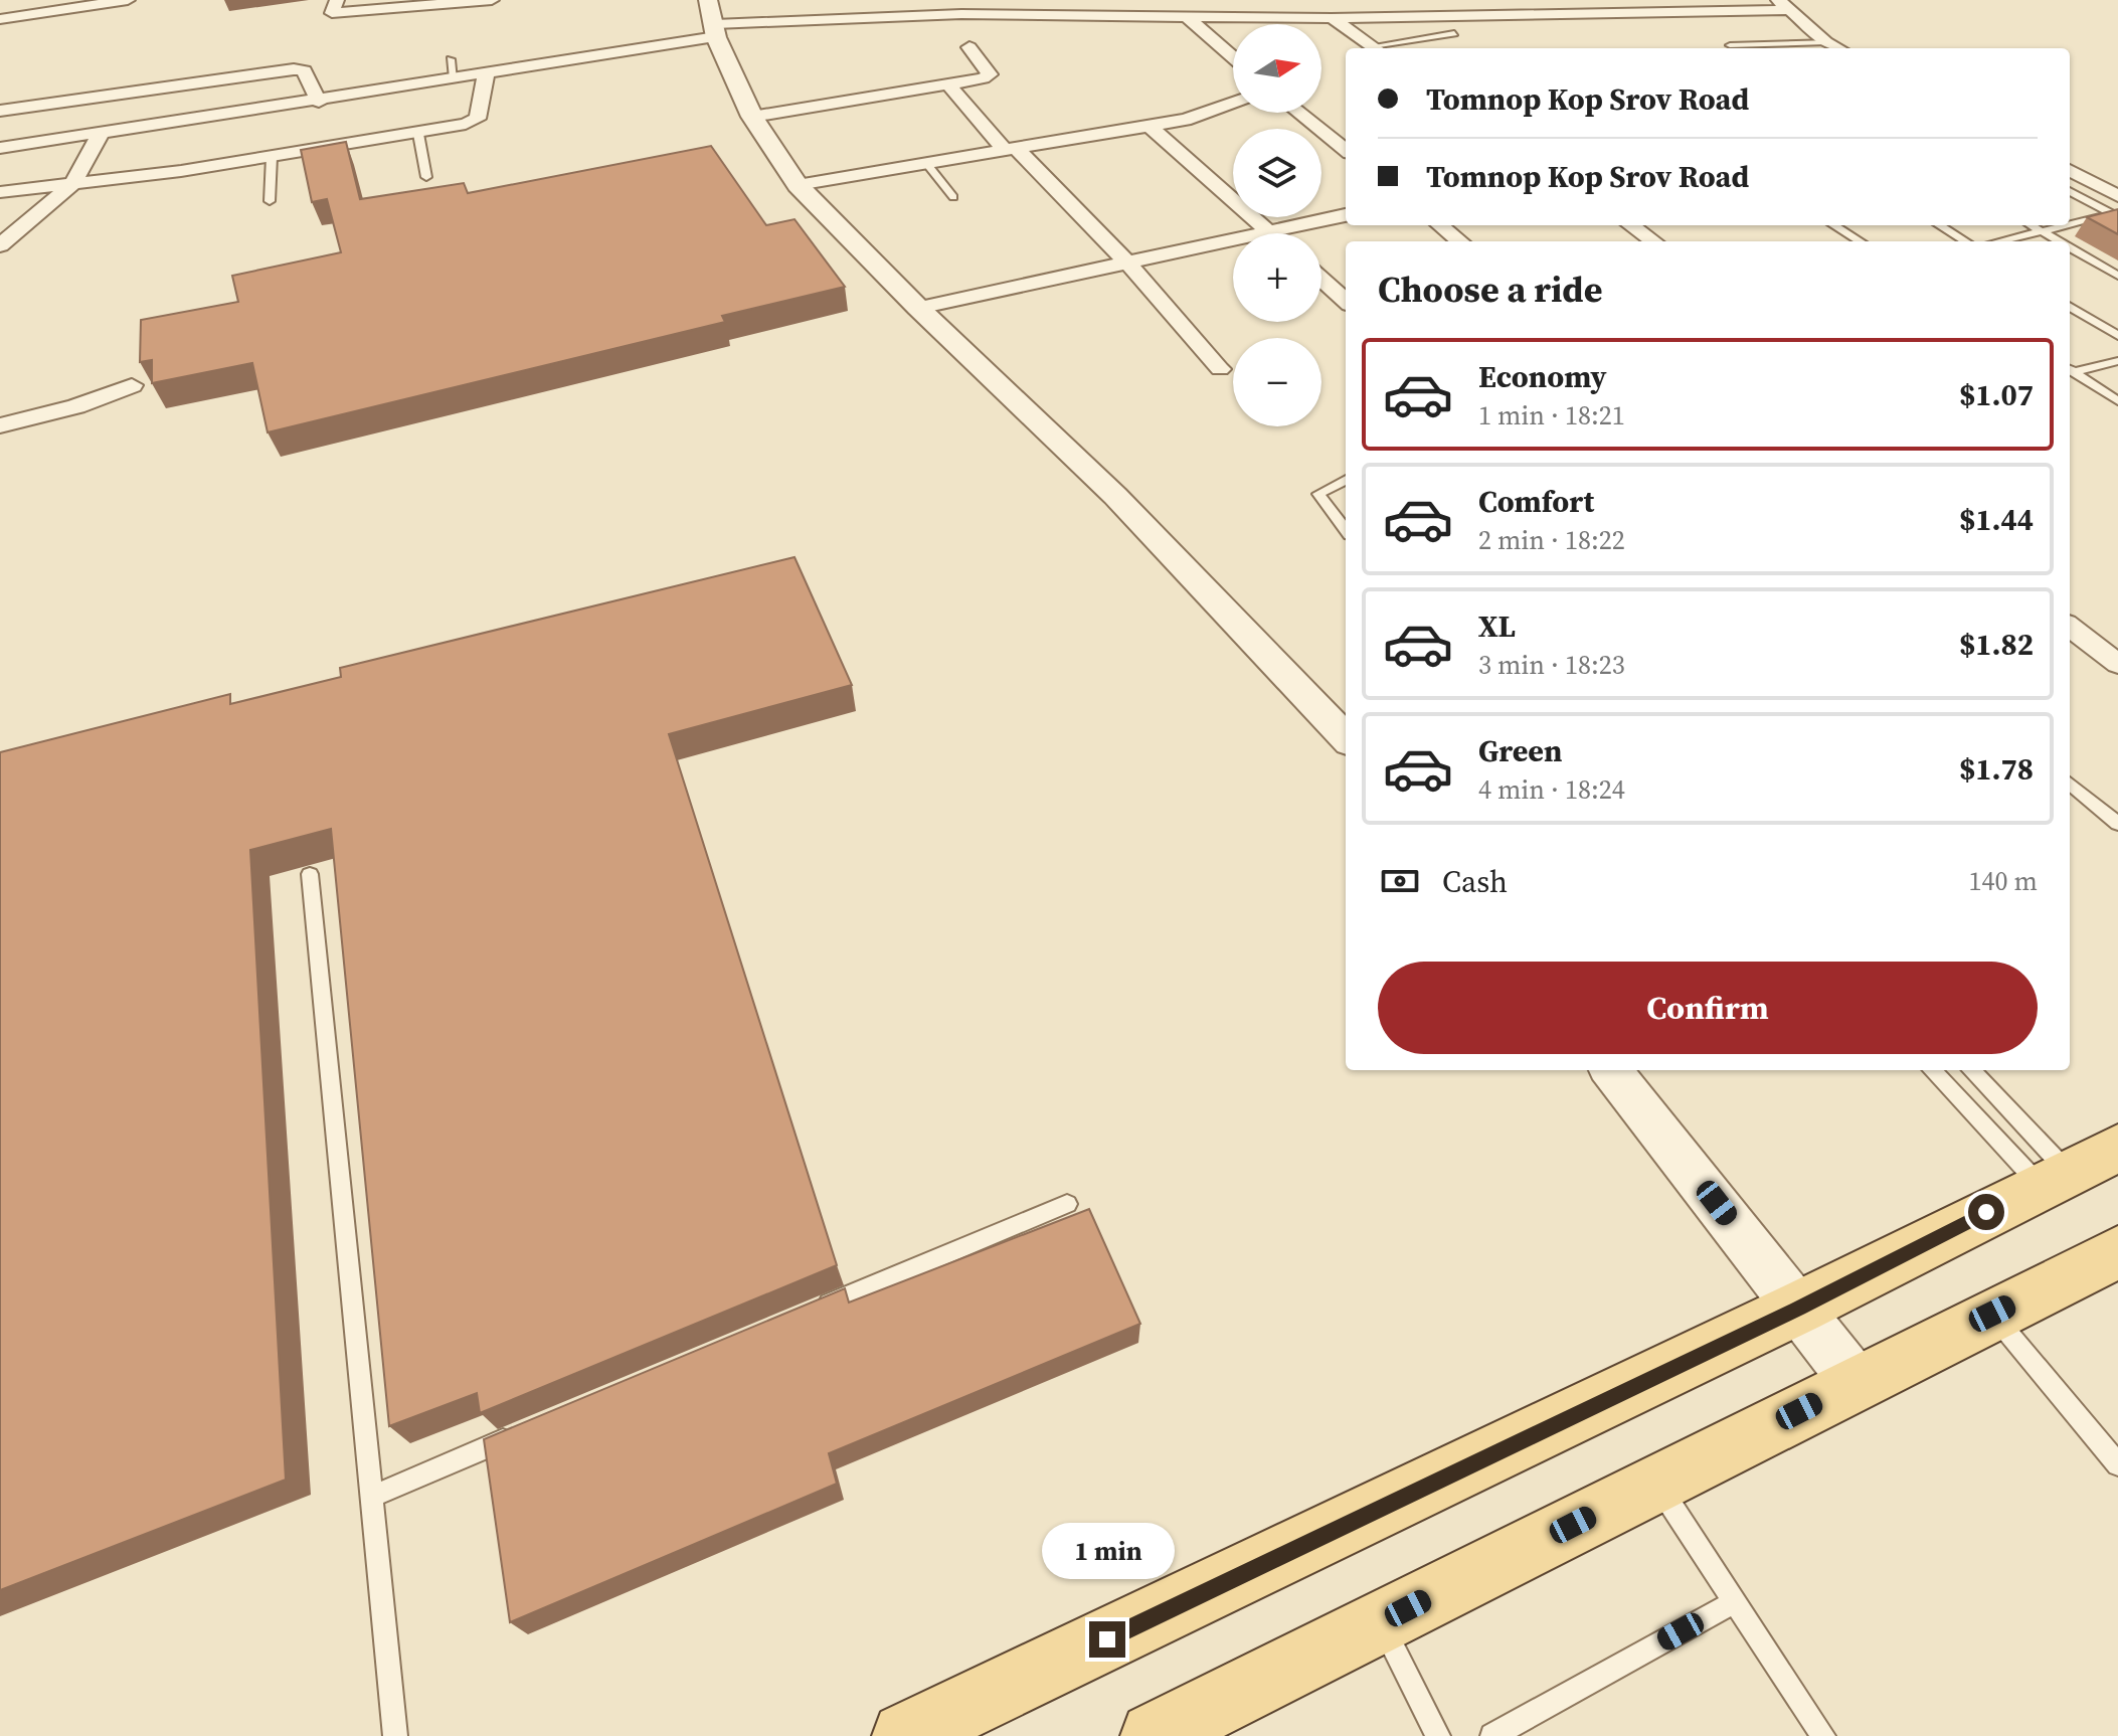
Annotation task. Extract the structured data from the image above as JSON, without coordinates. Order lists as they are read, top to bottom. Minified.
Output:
{"north":"right","page":{"map_buttons":["+","−"],"banner":["Tomnop Kop Srov Road","Tomnop Kop Srov Road"],"heading":"Choose a ride","list":[{"name":"Economy","note":"1 min · 18:21","value":"$1.07"},{"name":"Comfort","note":"2 min · 18:22","value":"$1.44"},{"name":"XL","note":"3 min · 18:23","value":"$1.82"},{"name":"Green","note":"4 min · 18:24","value":"$1.78"}],"pay":["Cash","140 m"],"buttons":"Confirm","bubble":"1 min"}}
